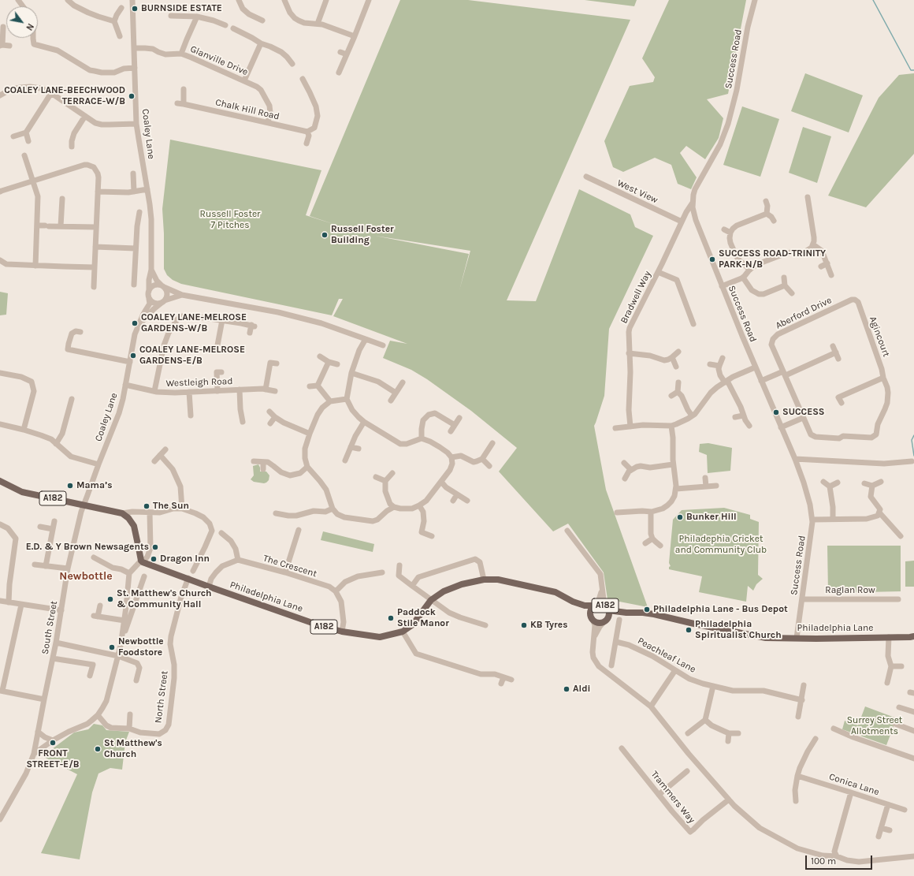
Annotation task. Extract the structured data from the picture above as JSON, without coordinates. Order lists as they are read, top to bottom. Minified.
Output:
{"streets":{"main road":["A182","Philadelphia Lane"],"street":["Success Road","Glanville Drive","Chalk Hill Road","Coaley Lane","West View","Bradwell Way","Aberford Drive","Agincourt","Westleigh Road","The Crescent","Raglan Row","South Street","Peachleaf Lane","North Street","Conica Lane","Trammers Way"]},"crossings":[["Success Road","Bradwell Way"],["Success Road","Raglan Row"],["Success Road","Philadelphia Lane"],["Glanville Drive","Chalk Hill Road"],["Glanville Drive","Coaley Lane"],["Coaley Lane","Westleigh Road"],["Coaley Lane","A182"],["Coaley Lane","South Street"],["West View","Bradwell Way"],["Aberford Drive","Agincourt"],["A182","Philadelphia Lane"],["A182","South Street"],["Philadelphia Lane","North Street"]],"districts":["Newbottle"],"parks":["Russell Foster 7 Pitches","Philadephia Cricket and Community Club","Surrey Street Allotments"],"places":["BURNSIDE ESTATE","COALEY LANE-BEECHWOOD TERRACE-W/B","Russell Foster Building","SUCCESS ROAD-TRINITY PARK-N/B","COALEY LANE-MELROSE GARDENS-W/B","COALEY LANE-MELROSE GARDENS-E/B","SUCCESS","Mama’s","The Sun","Bunker Hill","E.D. & Y Brown Newsagents","Dragon Inn","St. Matthew's Church & Community Hall","Philadelphia Lane - Bus Depot","Paddock Stile Manor","KB Tyres","Philadelphia Spiritualist Church","Newbottle Foodstore","Aldi","FRONT STREET-E/B","St Matthew's Church"],"scale_bar":"100 m","north":"bottom right"}
